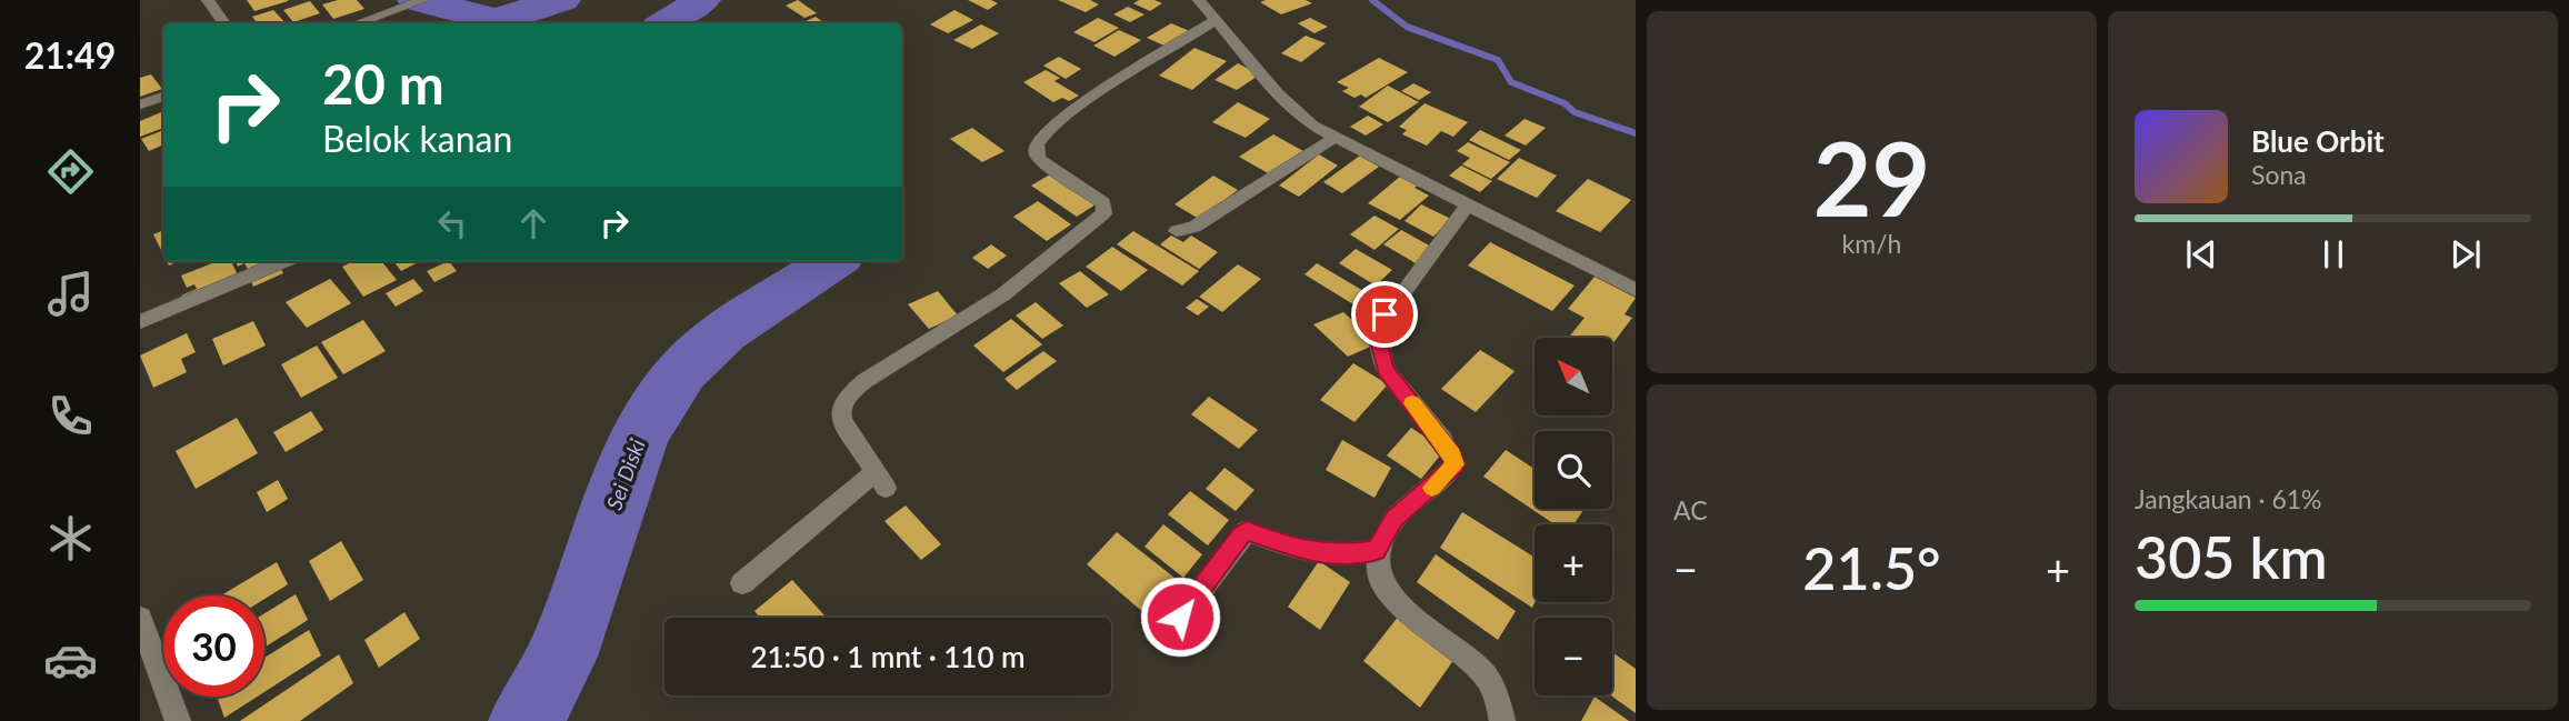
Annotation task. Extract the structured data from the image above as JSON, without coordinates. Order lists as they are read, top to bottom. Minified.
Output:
{"water":["Sei Diski"],"north":"top left","page":{"tabs":"21:49","tile":[["29","km/h"],"AC",["Jangkauan · 61%","305 km"]],"turn":["20 m","Belok kanan"],"song":["Blue Orbit","Sona"],"map_buttons":["+","−"],"heat":["−","21.5°","+"],"limit":"30","trip":"21:50 · 1 mnt · 110 m"}}
